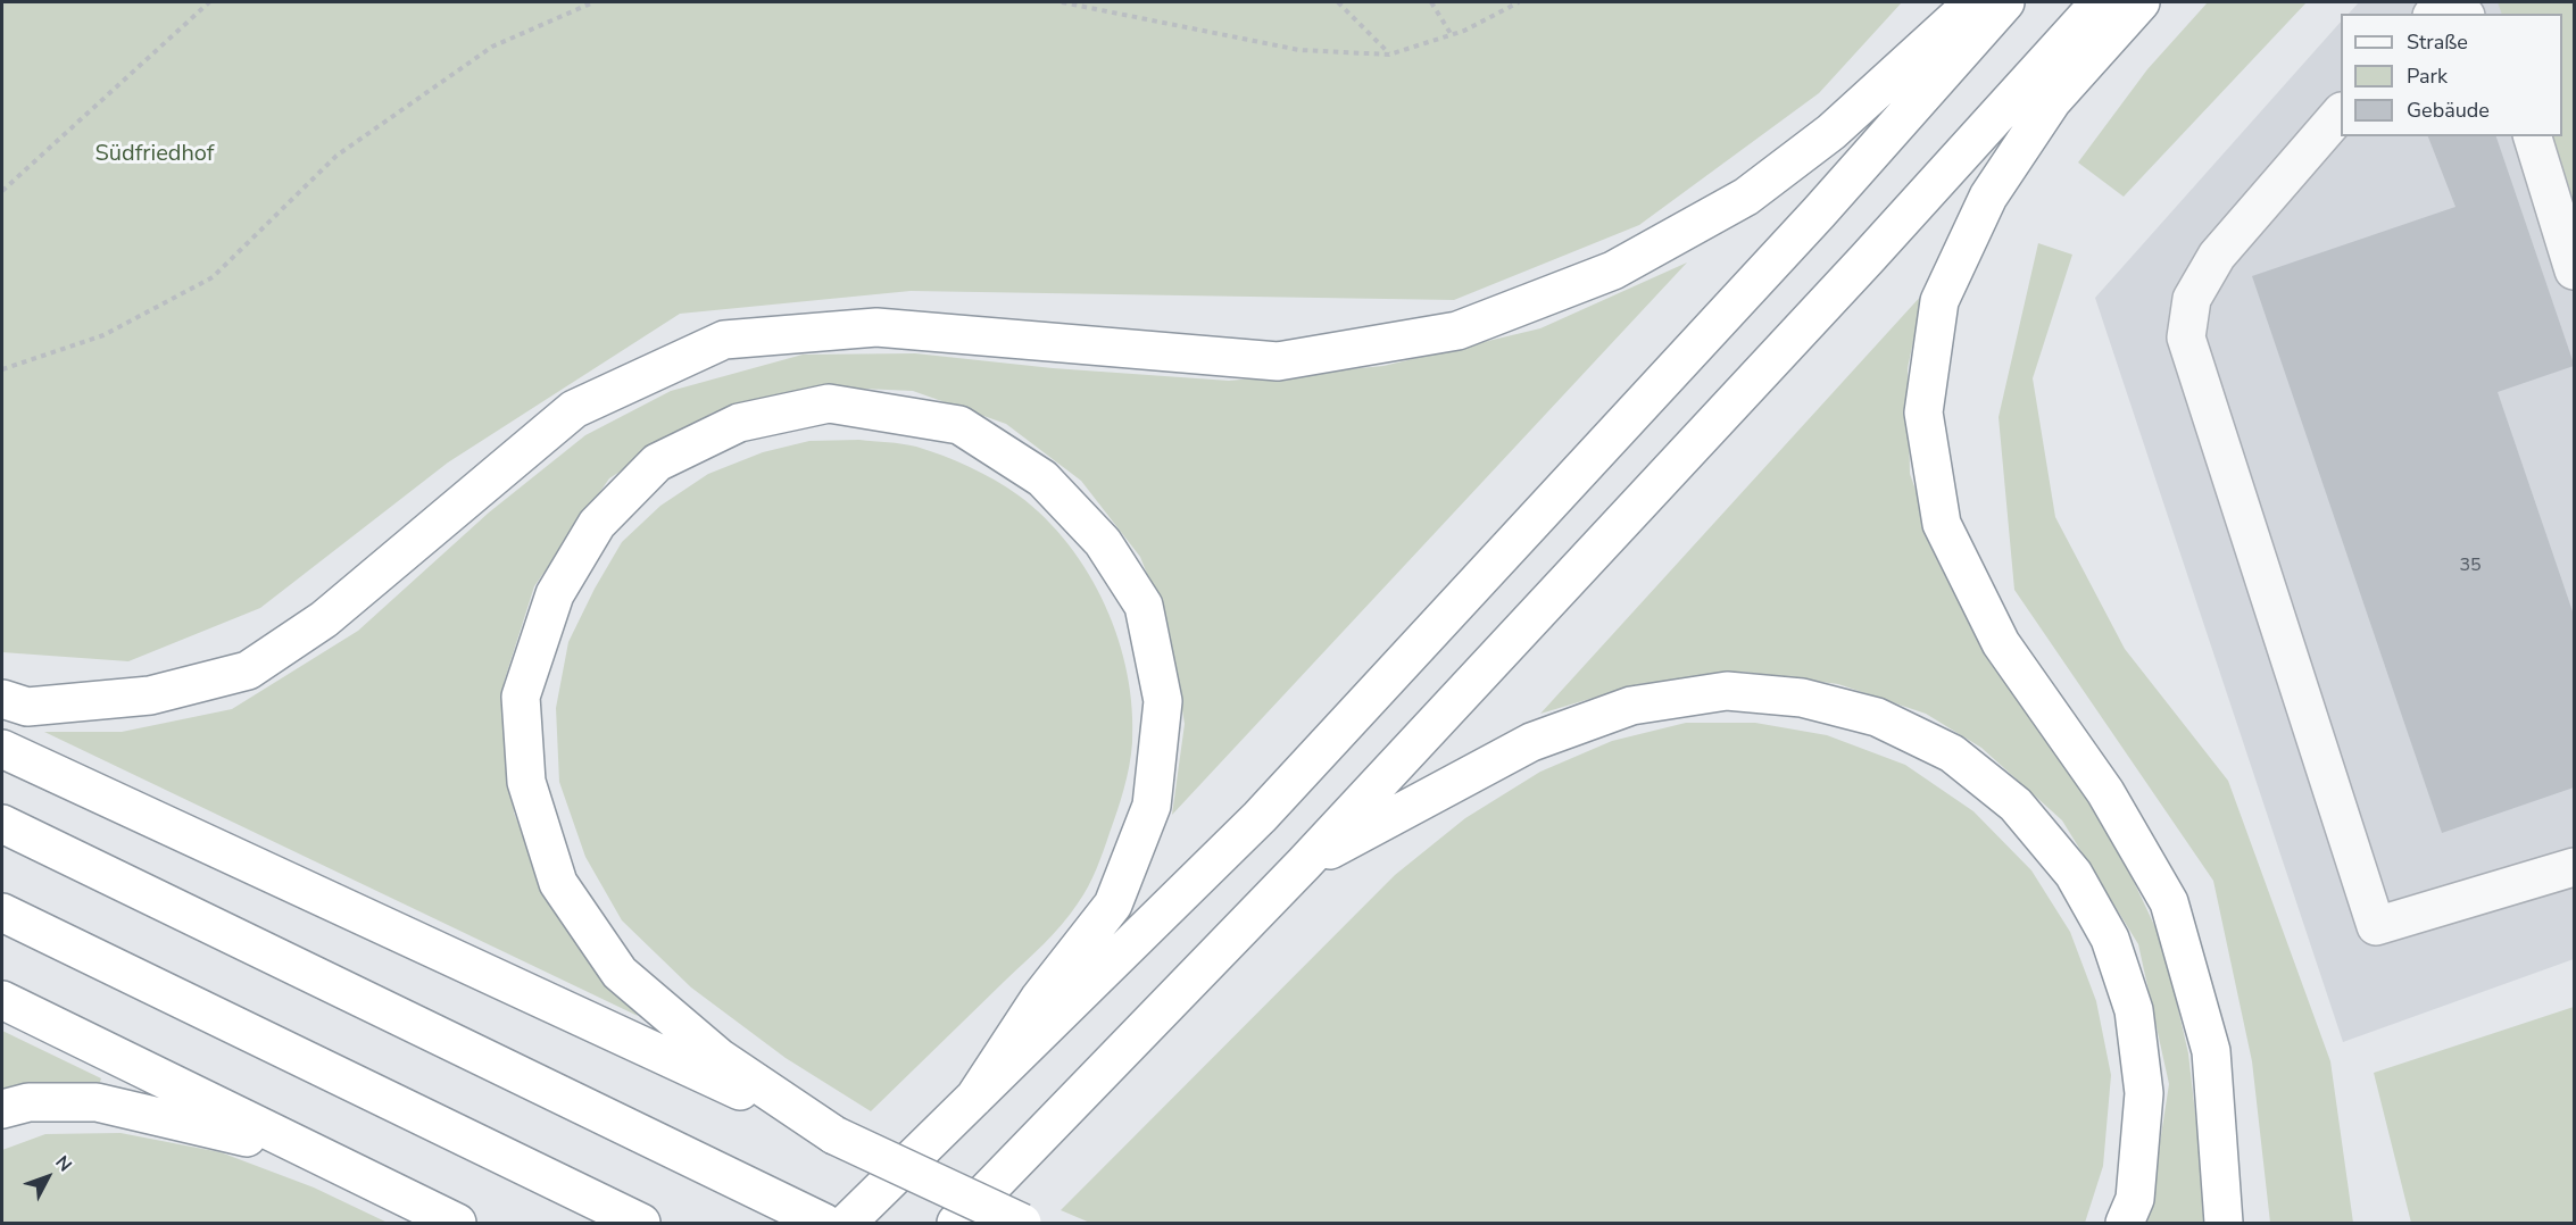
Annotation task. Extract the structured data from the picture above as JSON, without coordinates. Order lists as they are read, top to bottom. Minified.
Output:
{"parks":["Südfriedhof"],"house_numbers":["35"],"legend":["Straße","Park","Gebäude"],"north":"top right"}
